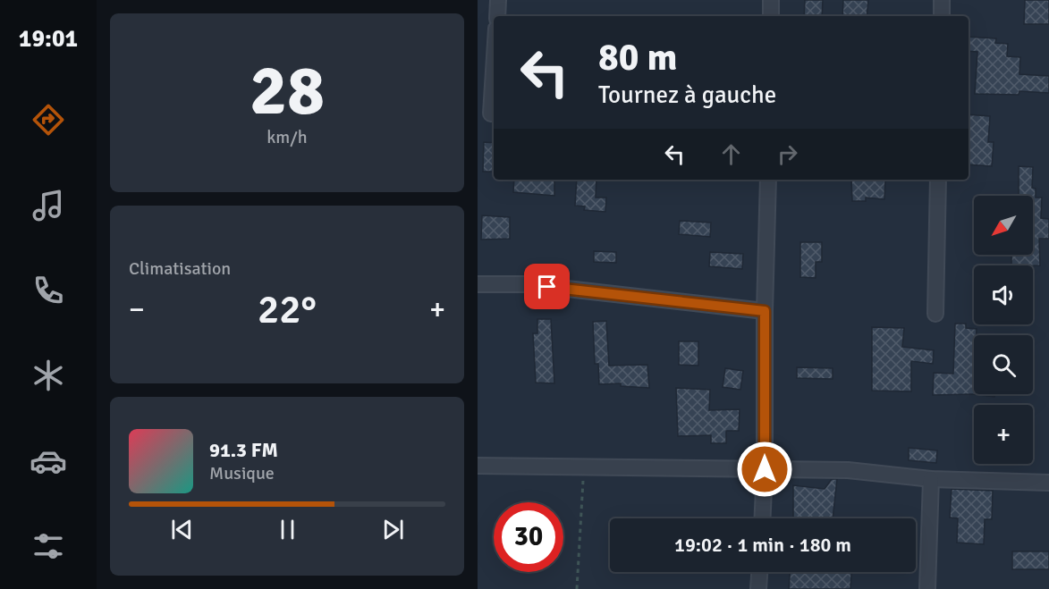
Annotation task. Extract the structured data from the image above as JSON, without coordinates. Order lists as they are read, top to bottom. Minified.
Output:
{"north":"bottom left","page":{"tabs":"19:01","tile":[["28","km/h"],"Climatisation"],"turn":["80 m","Tournez à gauche"],"map_buttons":"+","heat":["−","22°","+"],"song":["91.3 FM","Musique"],"limit":"30","trip":"19:02 · 1 min · 180 m"}}
